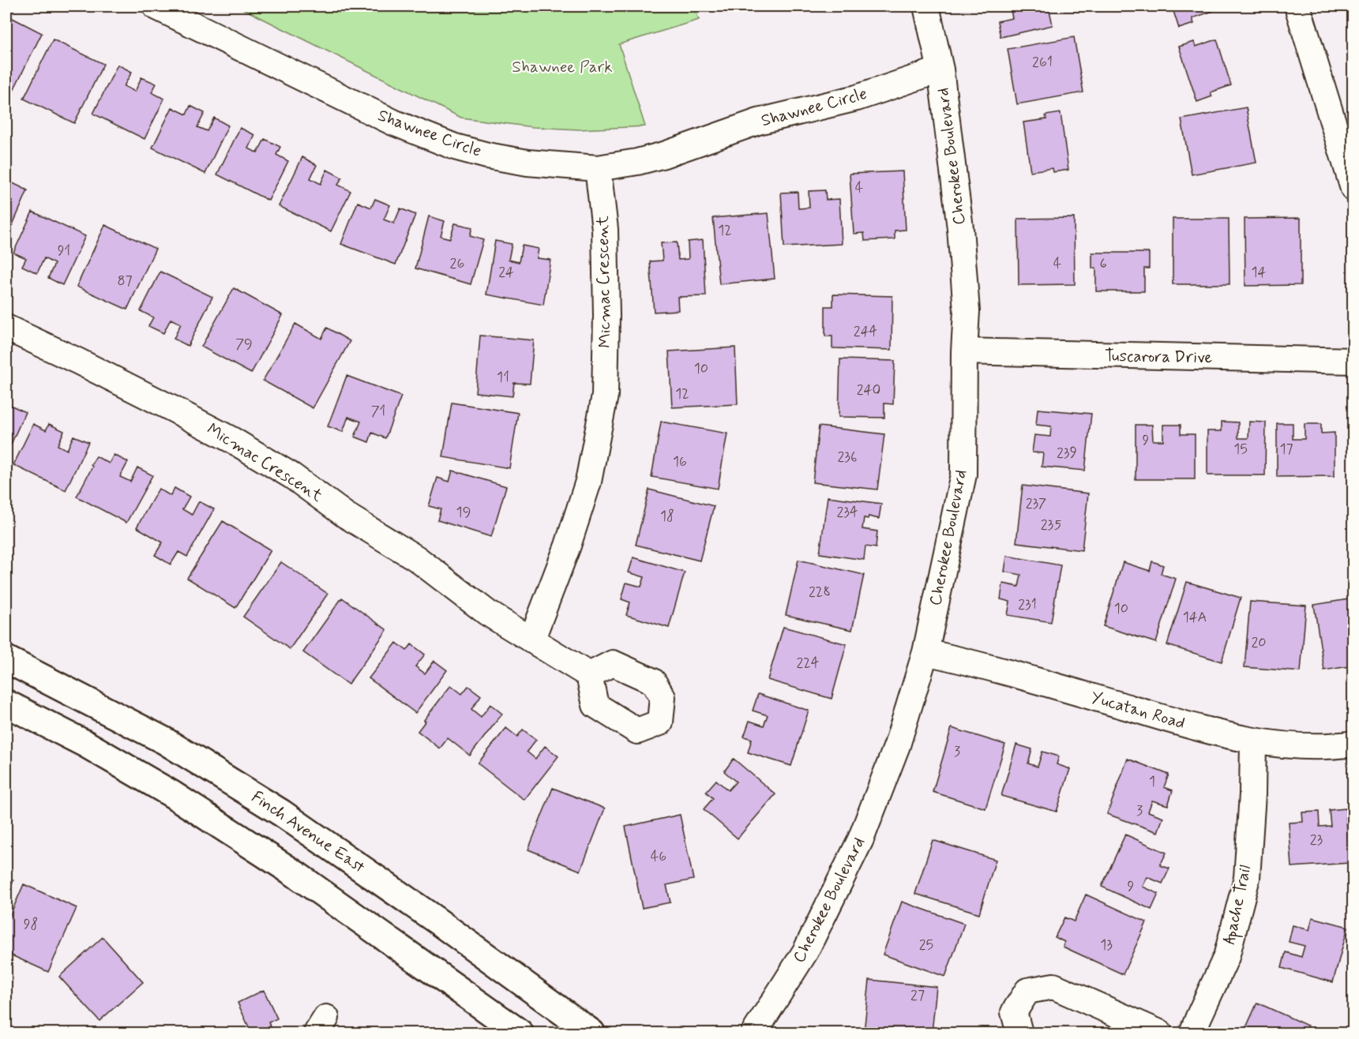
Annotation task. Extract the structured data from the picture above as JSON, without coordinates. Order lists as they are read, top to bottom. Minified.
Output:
{"streets":{"main road":["Finch Avenue East"],"street":["Shawnee Circle","Cherokee Boulevard","Micmac Crescent","Tuscarora Drive","Yucatan Road","Apache Trail"]},"crossings":[["Shawnee Circle","Cherokee Boulevard"],["Shawnee Circle","Micmac Crescent"],["Cherokee Boulevard","Tuscarora Drive"],["Cherokee Boulevard","Yucatan Road"],["Yucatan Road","Apache Trail"]],"parks":["Shawnee Park"],"house_numbers":["261","4","12","91","26","4","6","24","14","87","244","79","10","11","240","12","71","9","15","17","239","236","16","237","19","234","18","235","228","231","10","14A","20","224","3","1","3","23","46","9","98","25","13","27"]}
